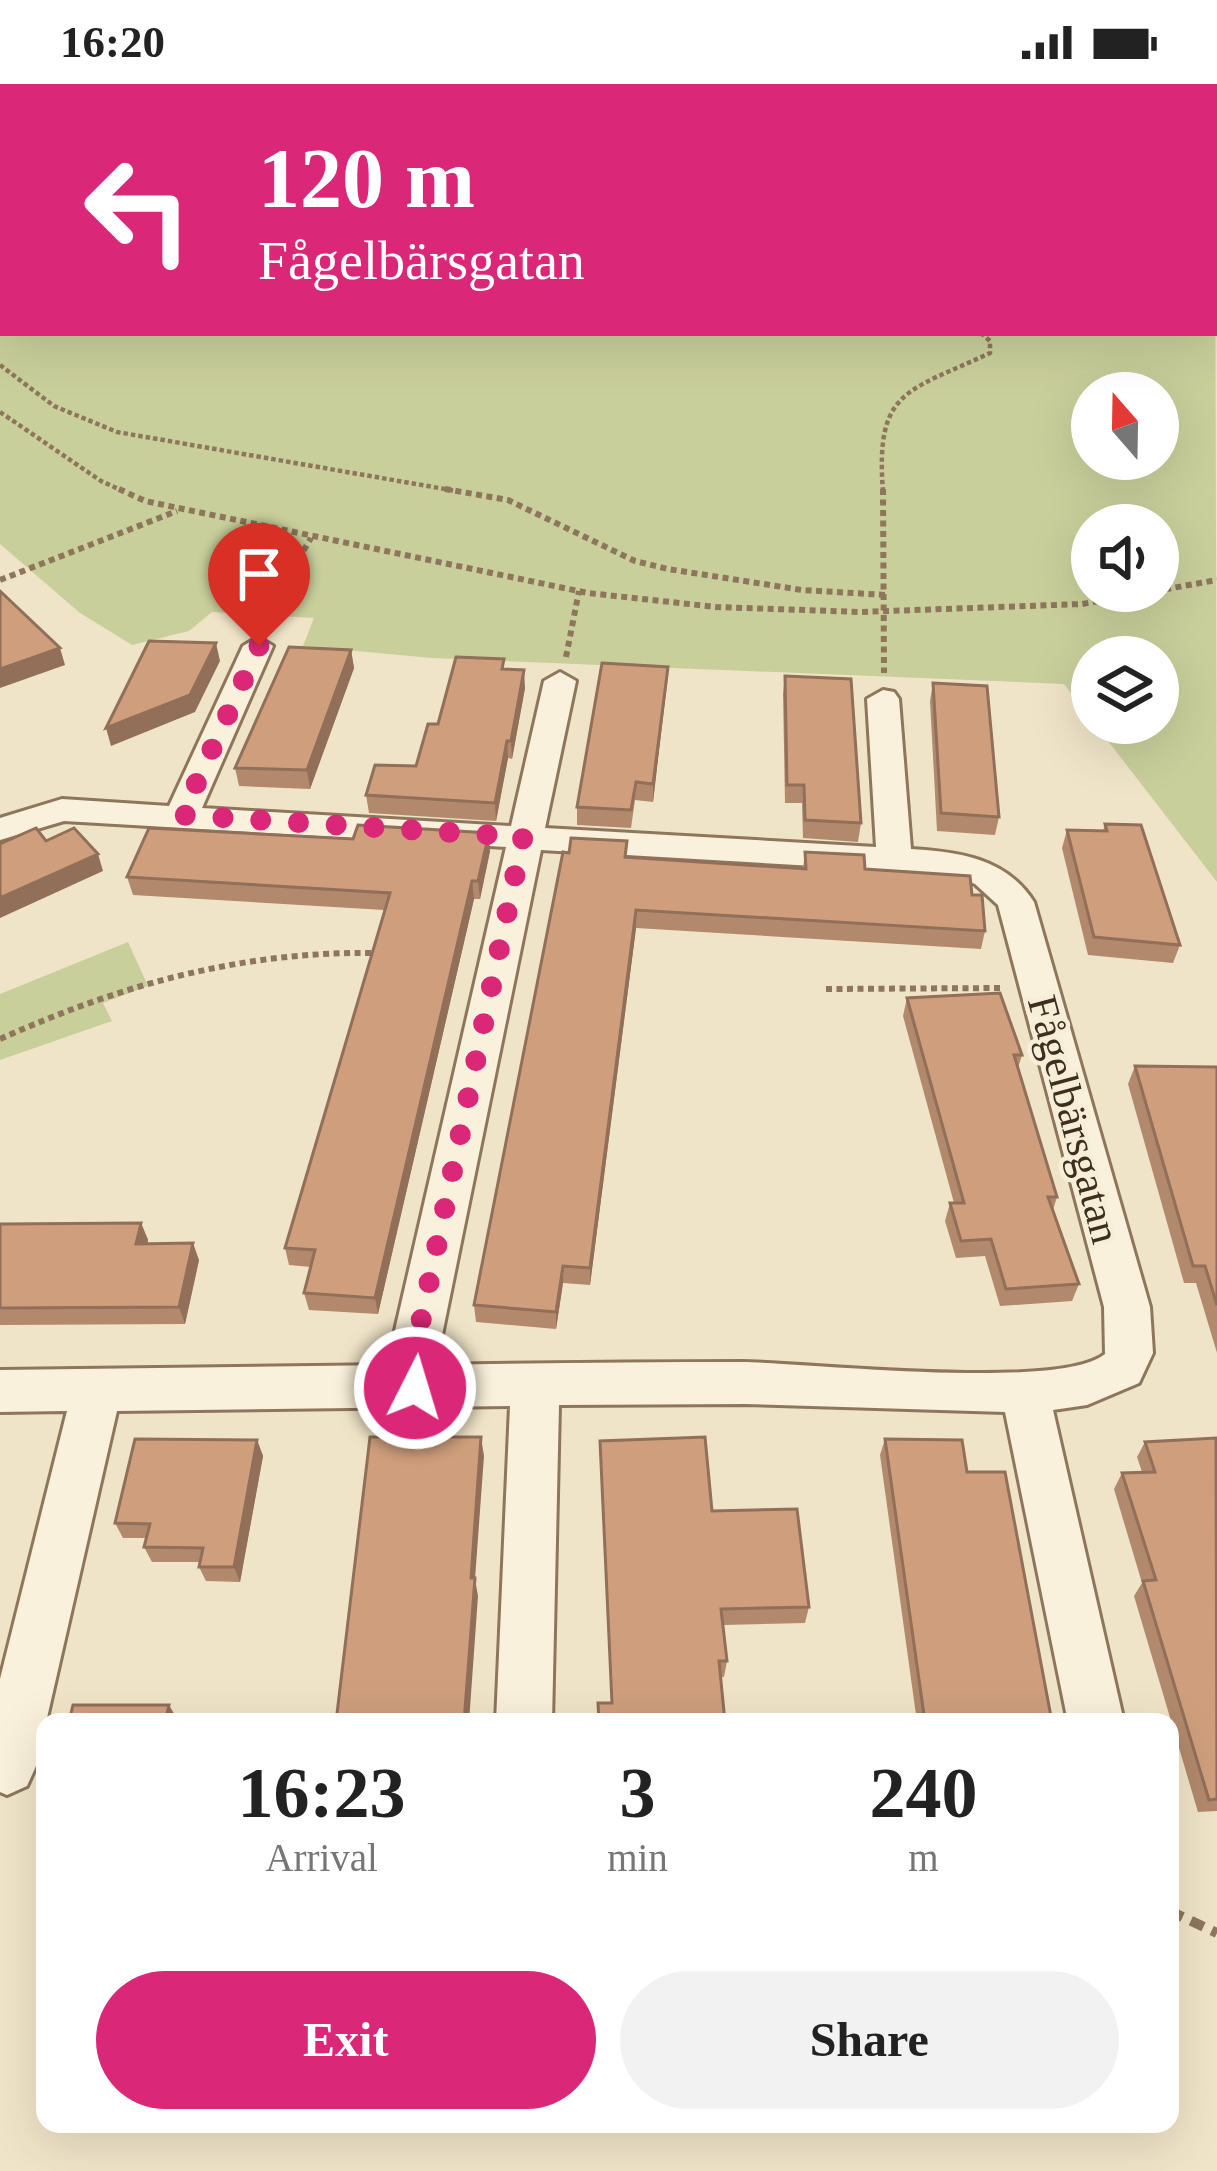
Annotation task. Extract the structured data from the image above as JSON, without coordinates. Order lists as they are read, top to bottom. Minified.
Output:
{"streets":{"street":["Fågelbärsgatan"]},"north":"top","page":{"status":"16:20","turn":["120 m","Fågelbärsgatan"],"eta":["16:23","Arrival","3","min","240","m"],"buttons":["Exit","Share"]}}
